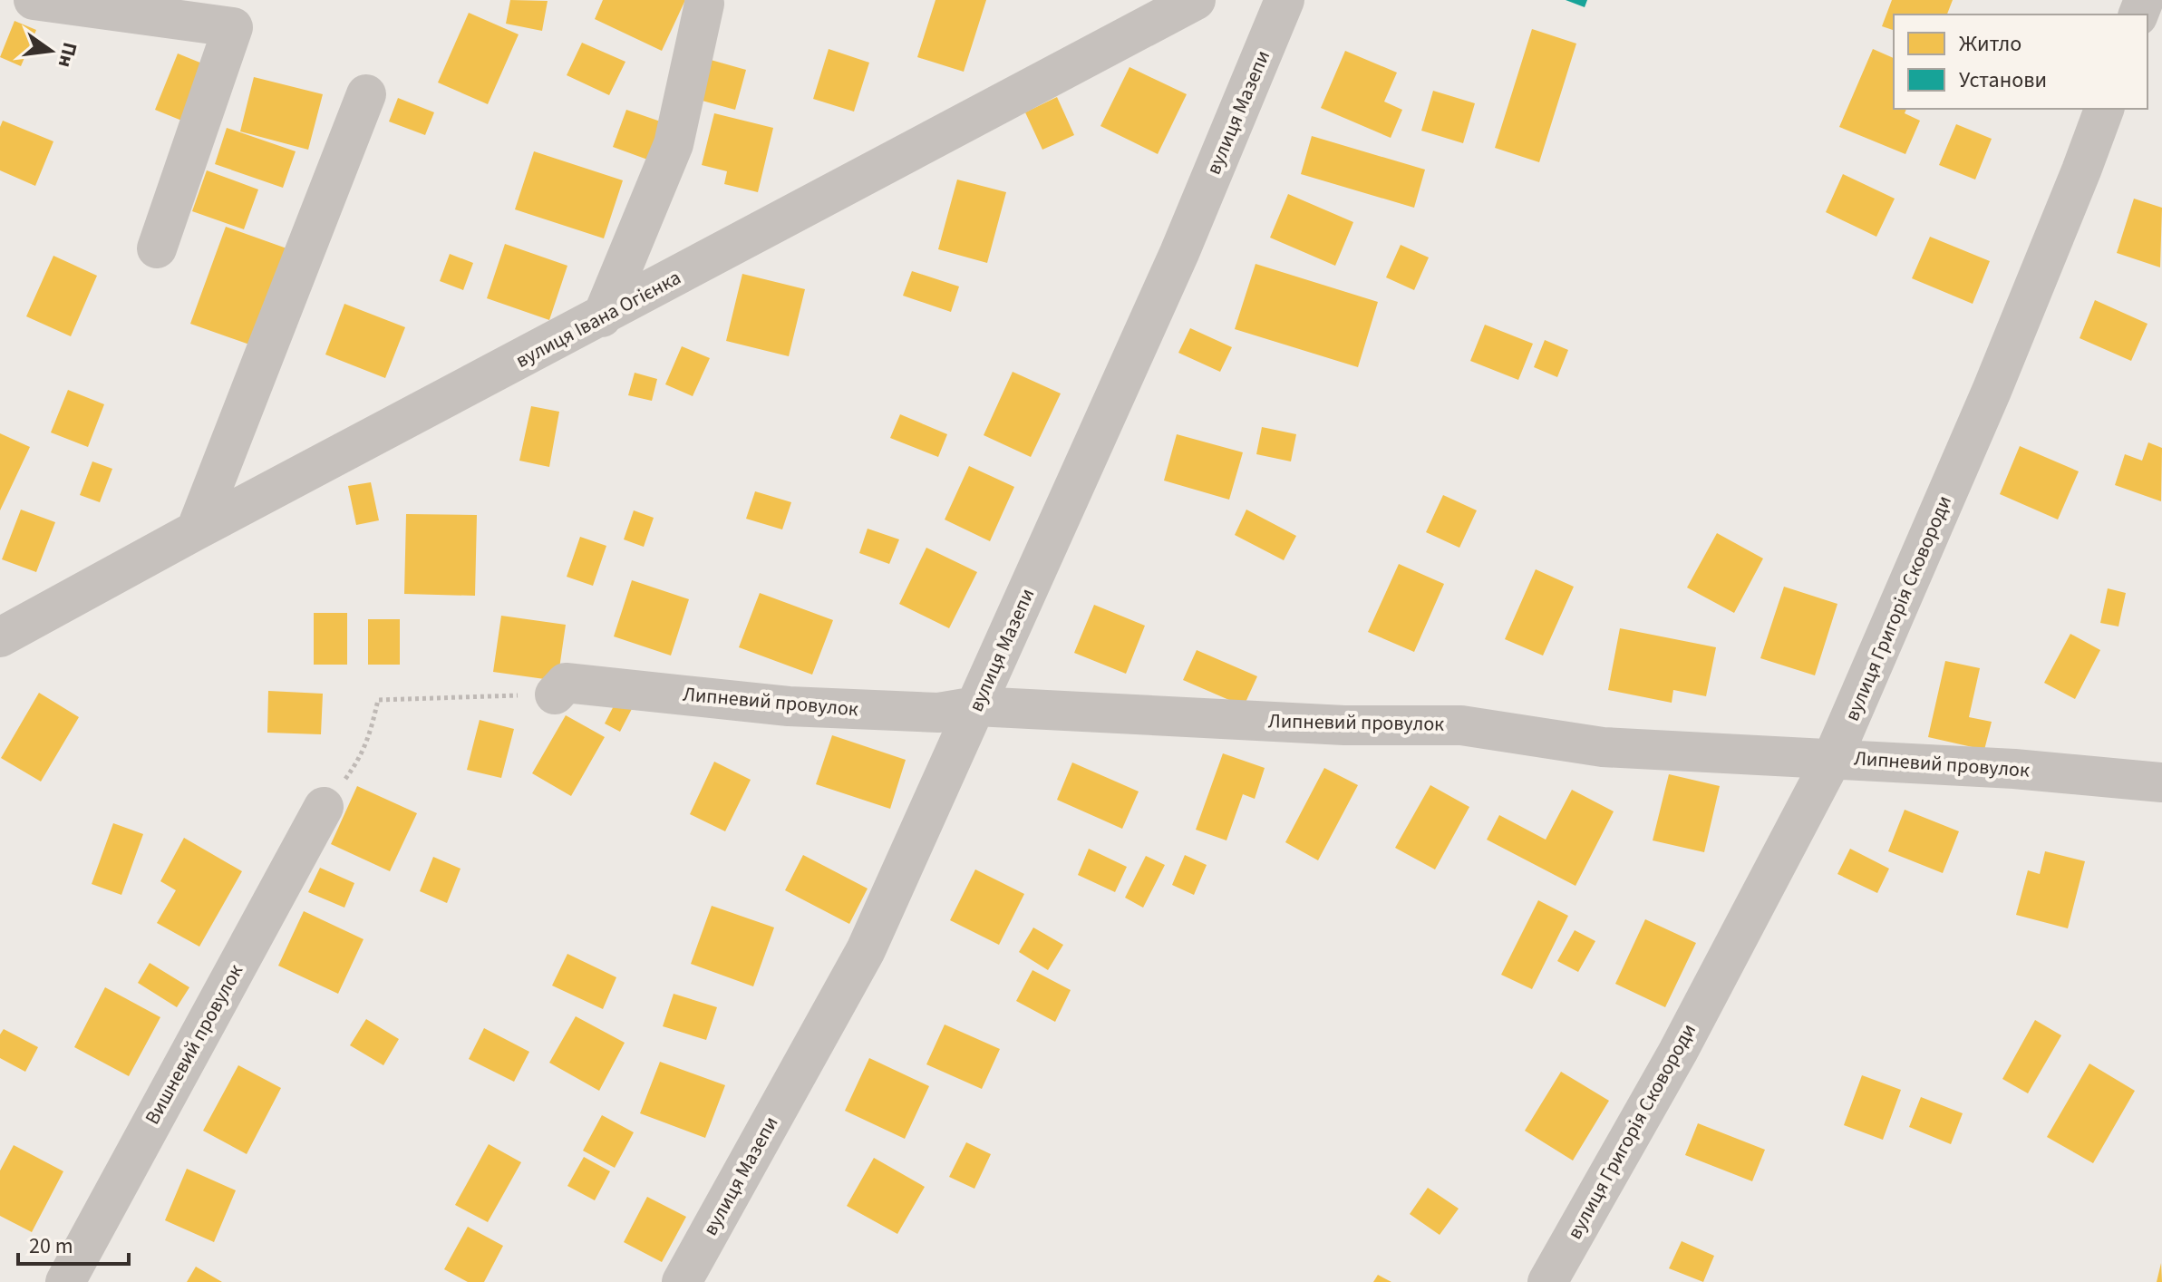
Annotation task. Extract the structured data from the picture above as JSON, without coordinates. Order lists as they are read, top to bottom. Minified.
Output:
{"streets":{"street":["вулиця Мазепи","вулиця Івана Огієнка","вулиця Григорія Сковороди","Липневий провулок","Вишневий провулок"]},"crossings":[["вулиця Мазепи","Липневий провулок"],["вулиця Григорія Сковороди","Липневий провулок"]],"legend":["Житло","Установи"],"scale_bar":"20 m","north":"right"}
